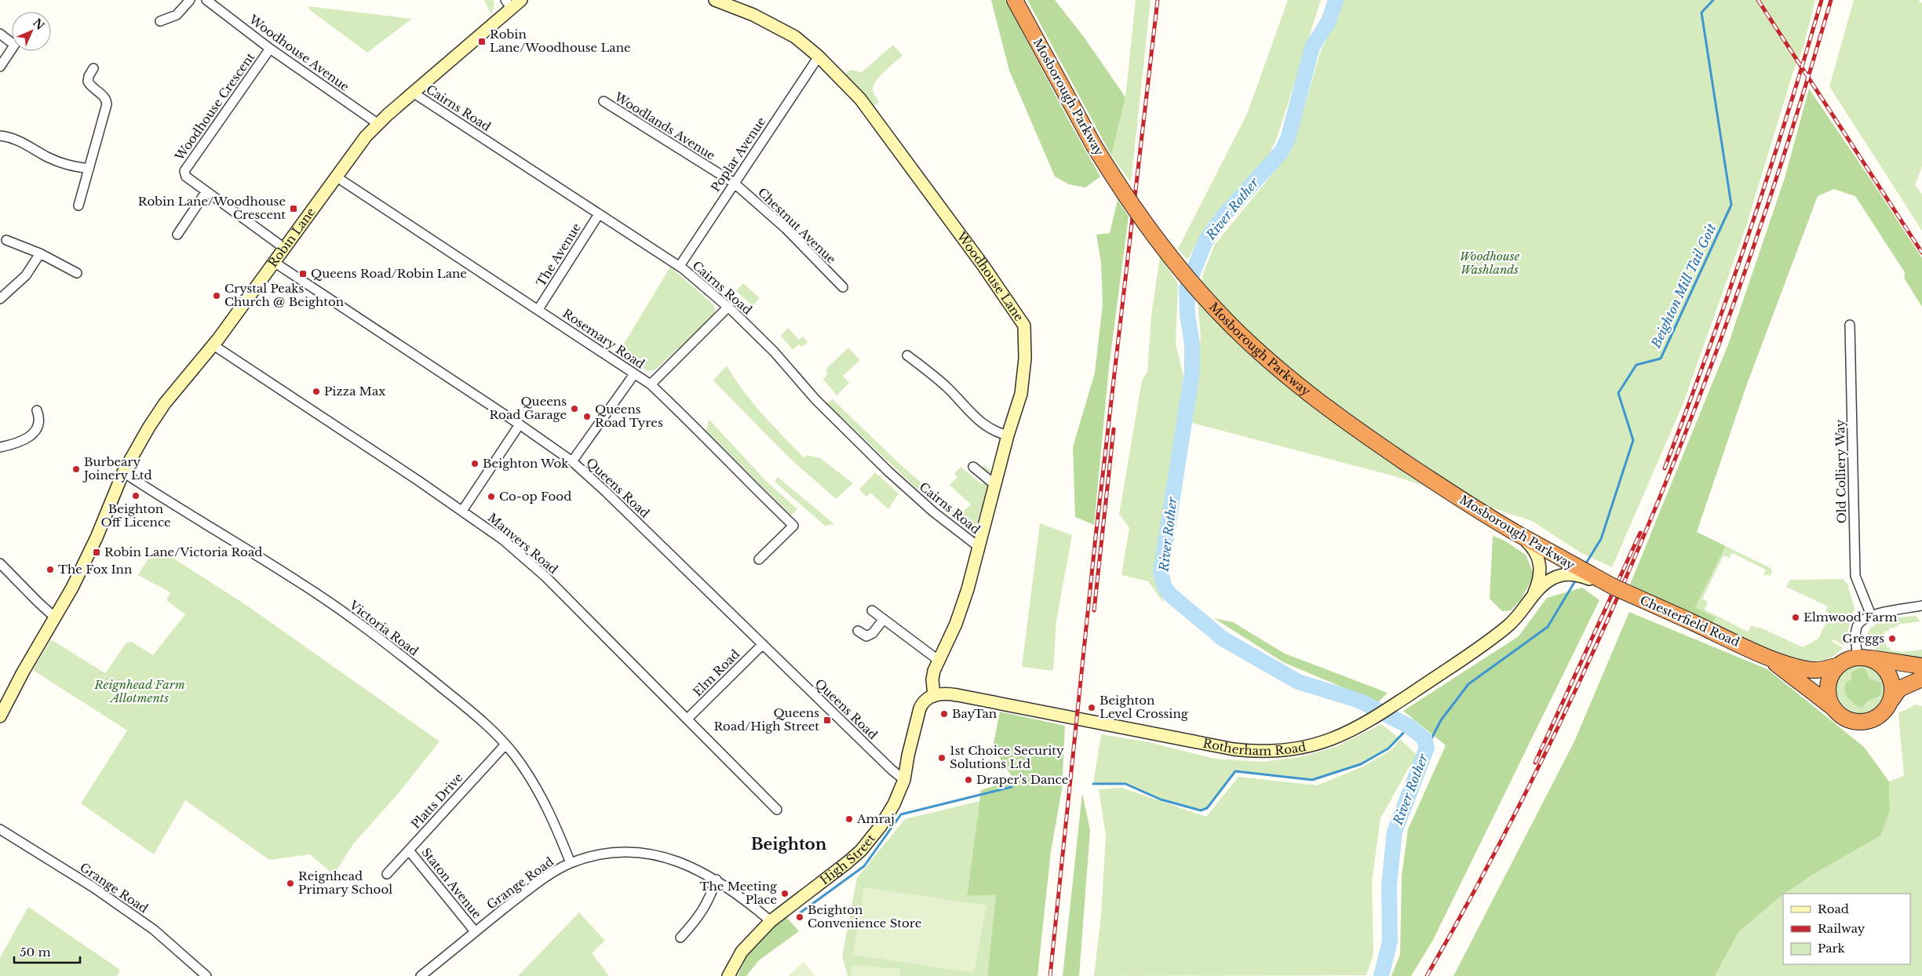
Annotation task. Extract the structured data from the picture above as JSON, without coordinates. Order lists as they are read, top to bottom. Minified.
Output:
{"streets":{"highway":["Mosborough Parkway","Chesterfield Road"],"street":["Woodhouse Avenue","Woodhouse Crescent","Cairns Road","Woodlands Avenue","Poplar Avenue","Chestnut Avenue","Robin Lane","The Avenue","Woodhouse Lane","Rosemary Road","Old Colliery Way","Queens Road","Manvers Road","Victoria Road","Elm Road","Rotherham Road","Platts Drive","High Street","Staton Avenue","Grange Road"]},"crossings":[["Woodhouse Avenue","Woodhouse Crescent"],["Woodhouse Avenue","Robin Lane"],["Mosborough Parkway","Chesterfield Road"],["Woodhouse Crescent","Robin Lane"],["Cairns Road","Poplar Avenue"],["Cairns Road","Robin Lane"],["Cairns Road","The Avenue"],["Cairns Road","Woodhouse Lane"],["Woodlands Avenue","Poplar Avenue"],["Woodlands Avenue","Chestnut Avenue"],["Poplar Avenue","Chestnut Avenue"],["Poplar Avenue","Woodhouse Lane"],["Robin Lane","Rosemary Road"],["Robin Lane","Queens Road"],["Robin Lane","Manvers Road"],["Robin Lane","Victoria Road"],["The Avenue","Rosemary Road"],["Woodhouse Lane","Rotherham Road"],["Woodhouse Lane","High Street"],["Queens Road","Elm Road"],["Queens Road","High Street"],["Manvers Road","Elm Road"],["Victoria Road","Platts Drive"],["Victoria Road","Grange Road"],["Rotherham Road","High Street"],["Platts Drive","Staton Avenue"],["High Street","Grange Road"],["Staton Avenue","Grange Road"]],"districts":["Beighton"],"water":["River Rother","Beighton Mill Tail Goit"],"parks":["Woodhouse Washlands","Reignhead Farm Allotments"],"places":{"transit":["Robin Lane/Woodhouse Lane","Robin Lane/Woodhouse Crescent","Queens Road/Robin Lane","Robin Lane/Victoria Road","Queens Road/High Street"],"other":["Crystal Peaks Church @ Beighton","Pizza Max","Queens Road Garage","Queens Road Tyres","Beighton Wok","Burbeary Joinery Ltd","Beighton Off Licence","Co-op Food","The Fox Inn","Elmwood Farm","Greggs","Beighton Level Crossing","BayTan","1st Choice Security Solutions Ltd","Draper's Dance","Amraj","Reignhead Primary School","The Meeting Place","Beighton Convenience Store"]},"legend":["Road","Railway","Park"],"scale_bar":"50 m","north":"top right"}
